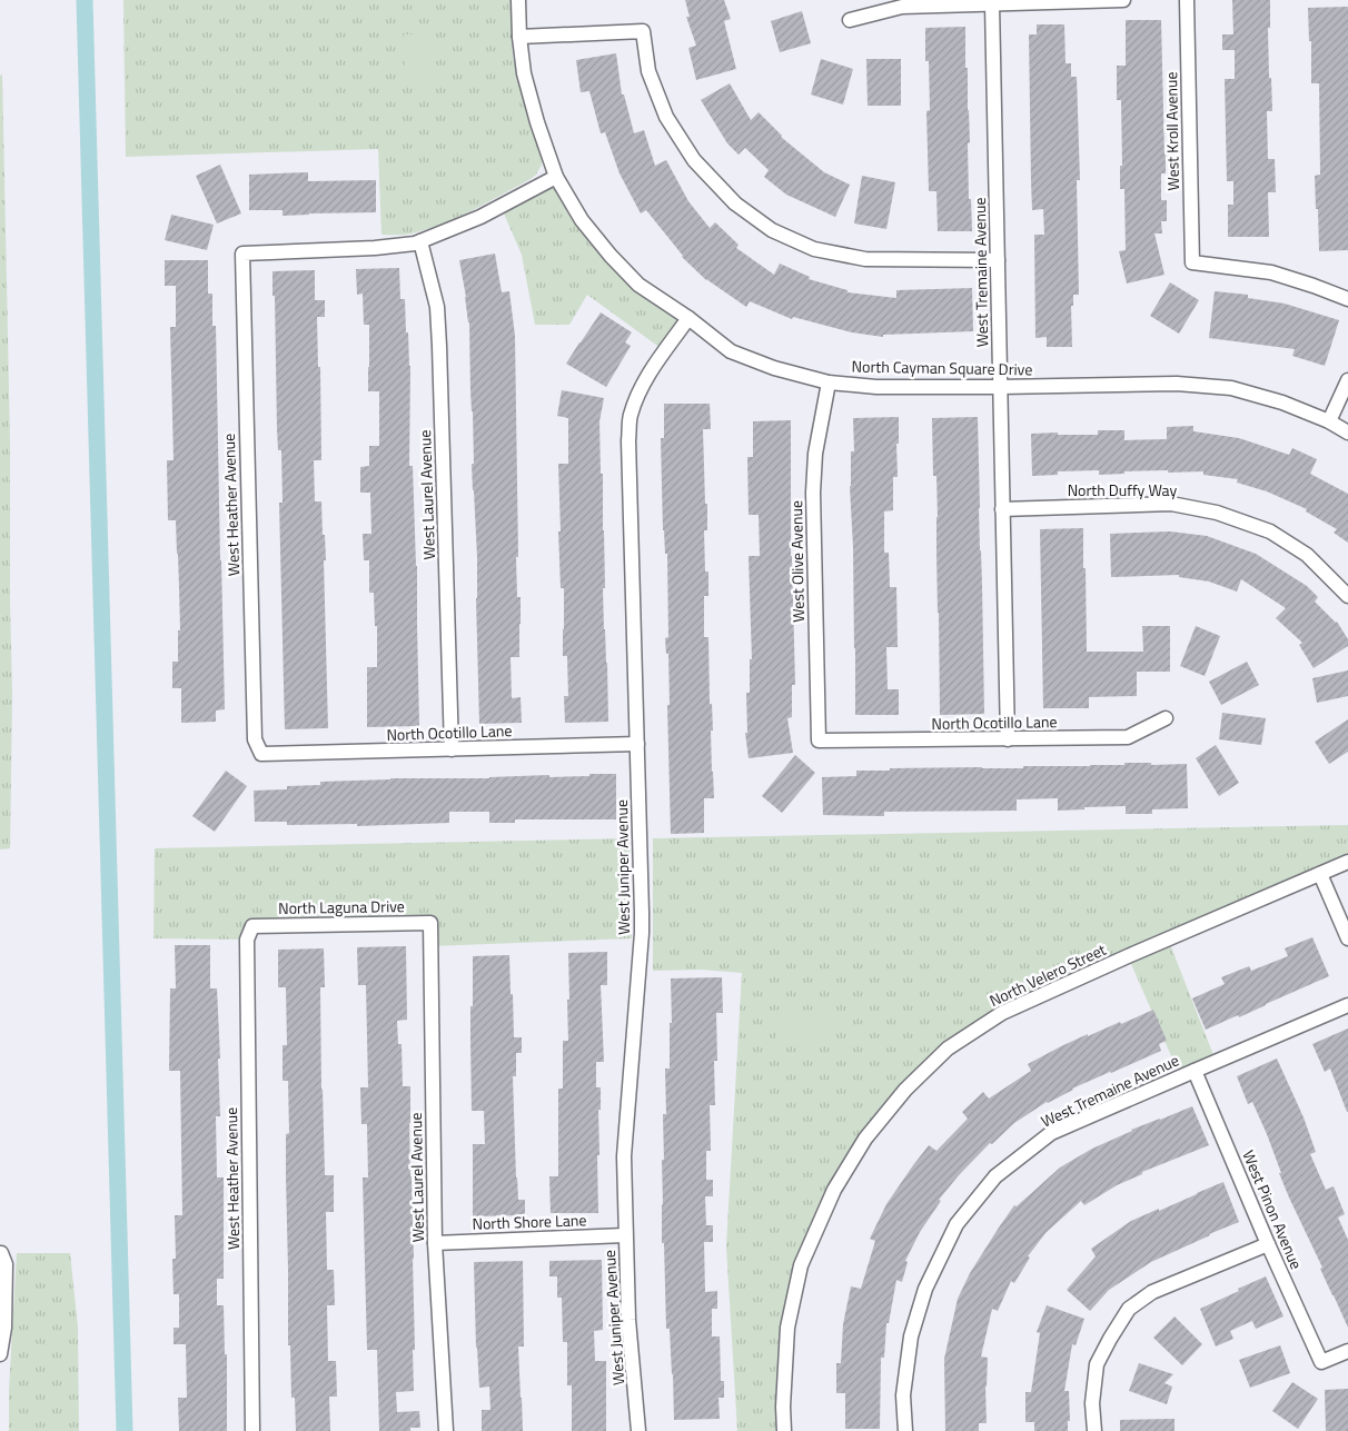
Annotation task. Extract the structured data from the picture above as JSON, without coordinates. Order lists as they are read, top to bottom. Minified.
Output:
{"streets":{"street":["West Kroll Avenue","West Tremaine Avenue","North Cayman Square Drive","North Duffy Way","West Laurel Avenue","West Heather Avenue","West Olive Avenue","North Ocotillo Lane","West Juniper Avenue","North Laguna Drive","North Velero Street","West Pinon Avenue","North Shore Lane"]},"crossings":[["West Tremaine Avenue","North Cayman Square Drive"],["West Tremaine Avenue","North Duffy Way"],["West Tremaine Avenue","North Ocotillo Lane"],["West Tremaine Avenue","West Pinon Avenue"],["North Cayman Square Drive","West Olive Avenue"],["North Cayman Square Drive","West Juniper Avenue"],["West Laurel Avenue","West Heather Avenue"],["West Laurel Avenue","North Ocotillo Lane"],["West Laurel Avenue","North Laguna Drive"],["West Laurel Avenue","North Shore Lane"],["West Heather Avenue","North Ocotillo Lane"],["West Heather Avenue","North Laguna Drive"],["West Olive Avenue","North Ocotillo Lane"],["North Ocotillo Lane","West Juniper Avenue"],["West Juniper Avenue","North Shore Lane"]]}
